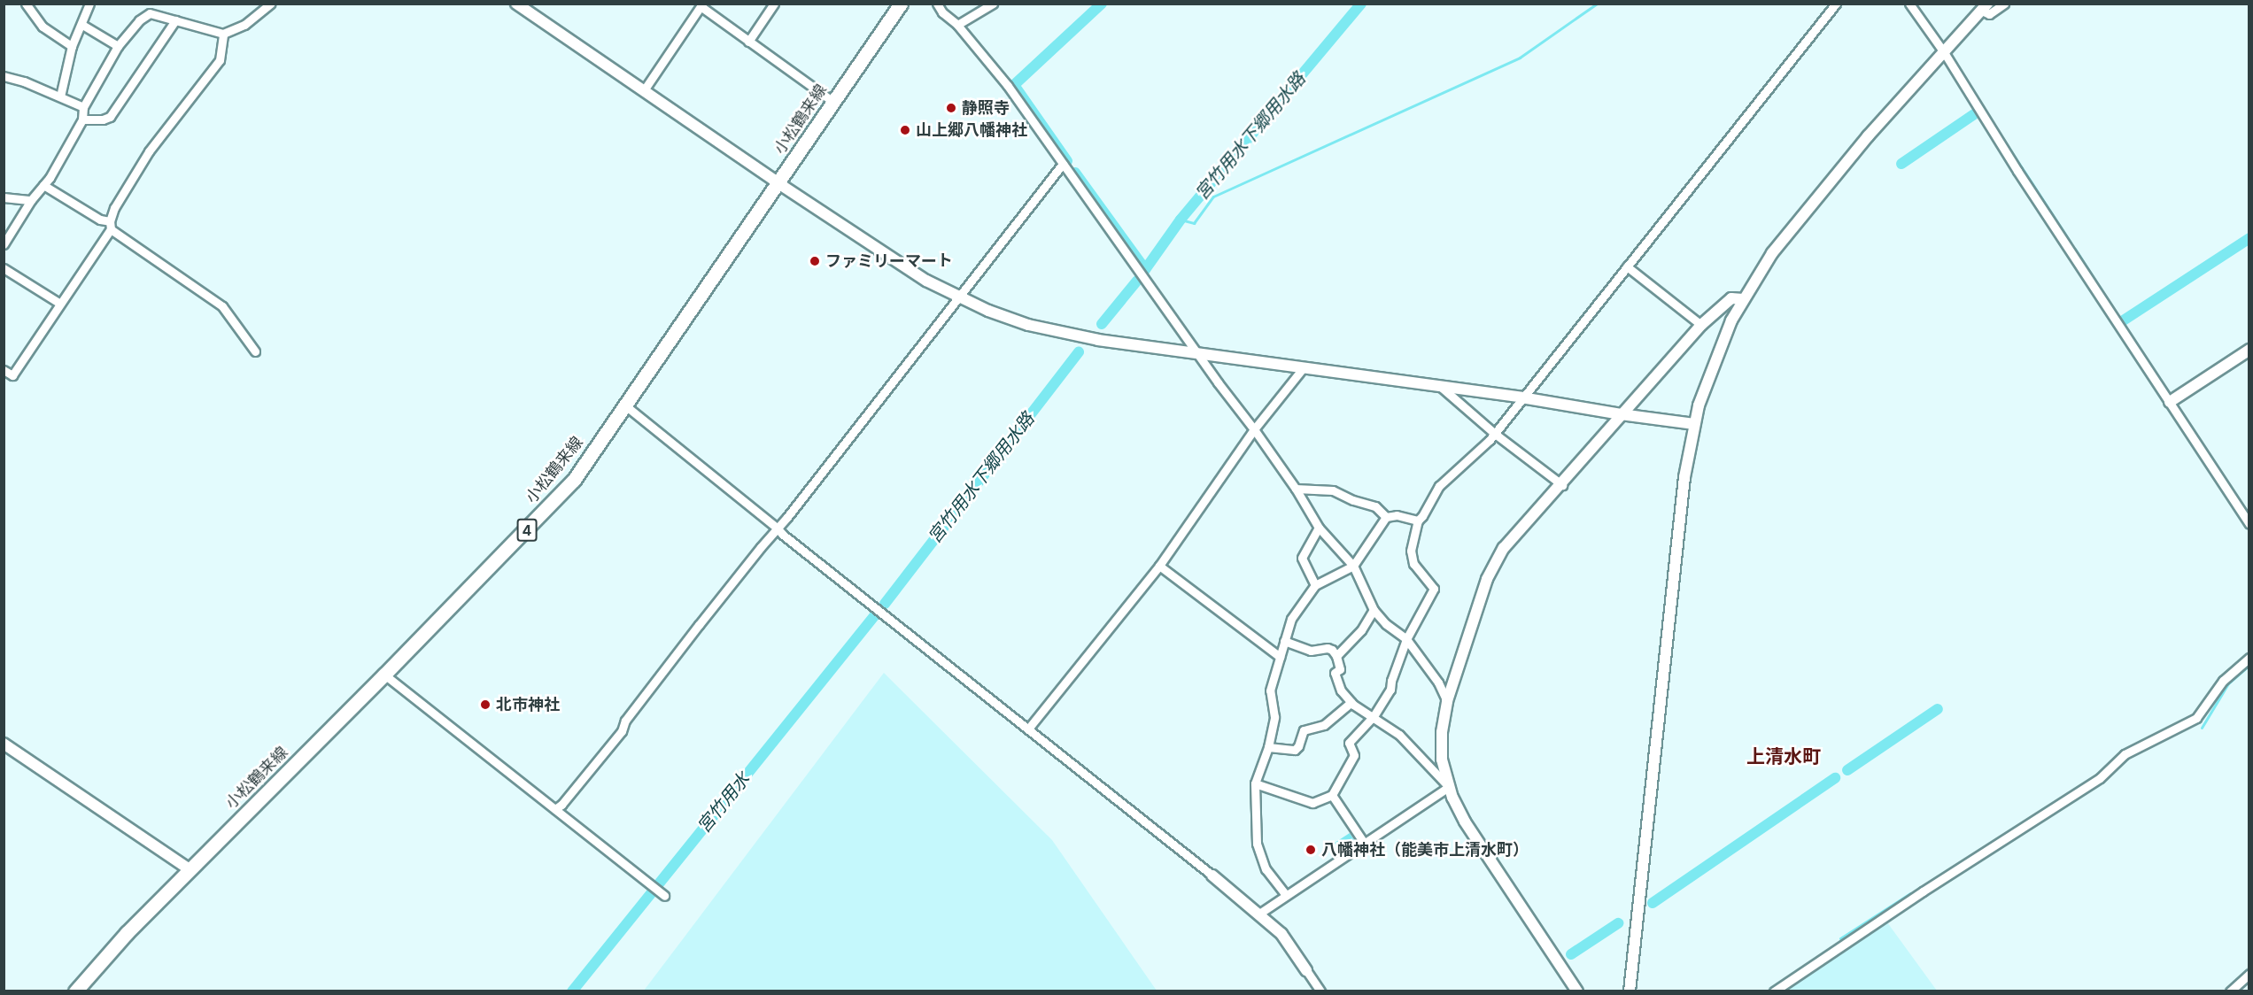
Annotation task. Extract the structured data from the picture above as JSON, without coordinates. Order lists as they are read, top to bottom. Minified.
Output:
{"streets":{"main road":["小松鶴来線","4"]},"districts":["上清水町"],"water":["宮竹用水下郷用水路","宮竹用水"],"places":["静照寺","山上郷八幡神社","ファミリーマート","北市神社","八幡神社（能美市上清水町）"]}
